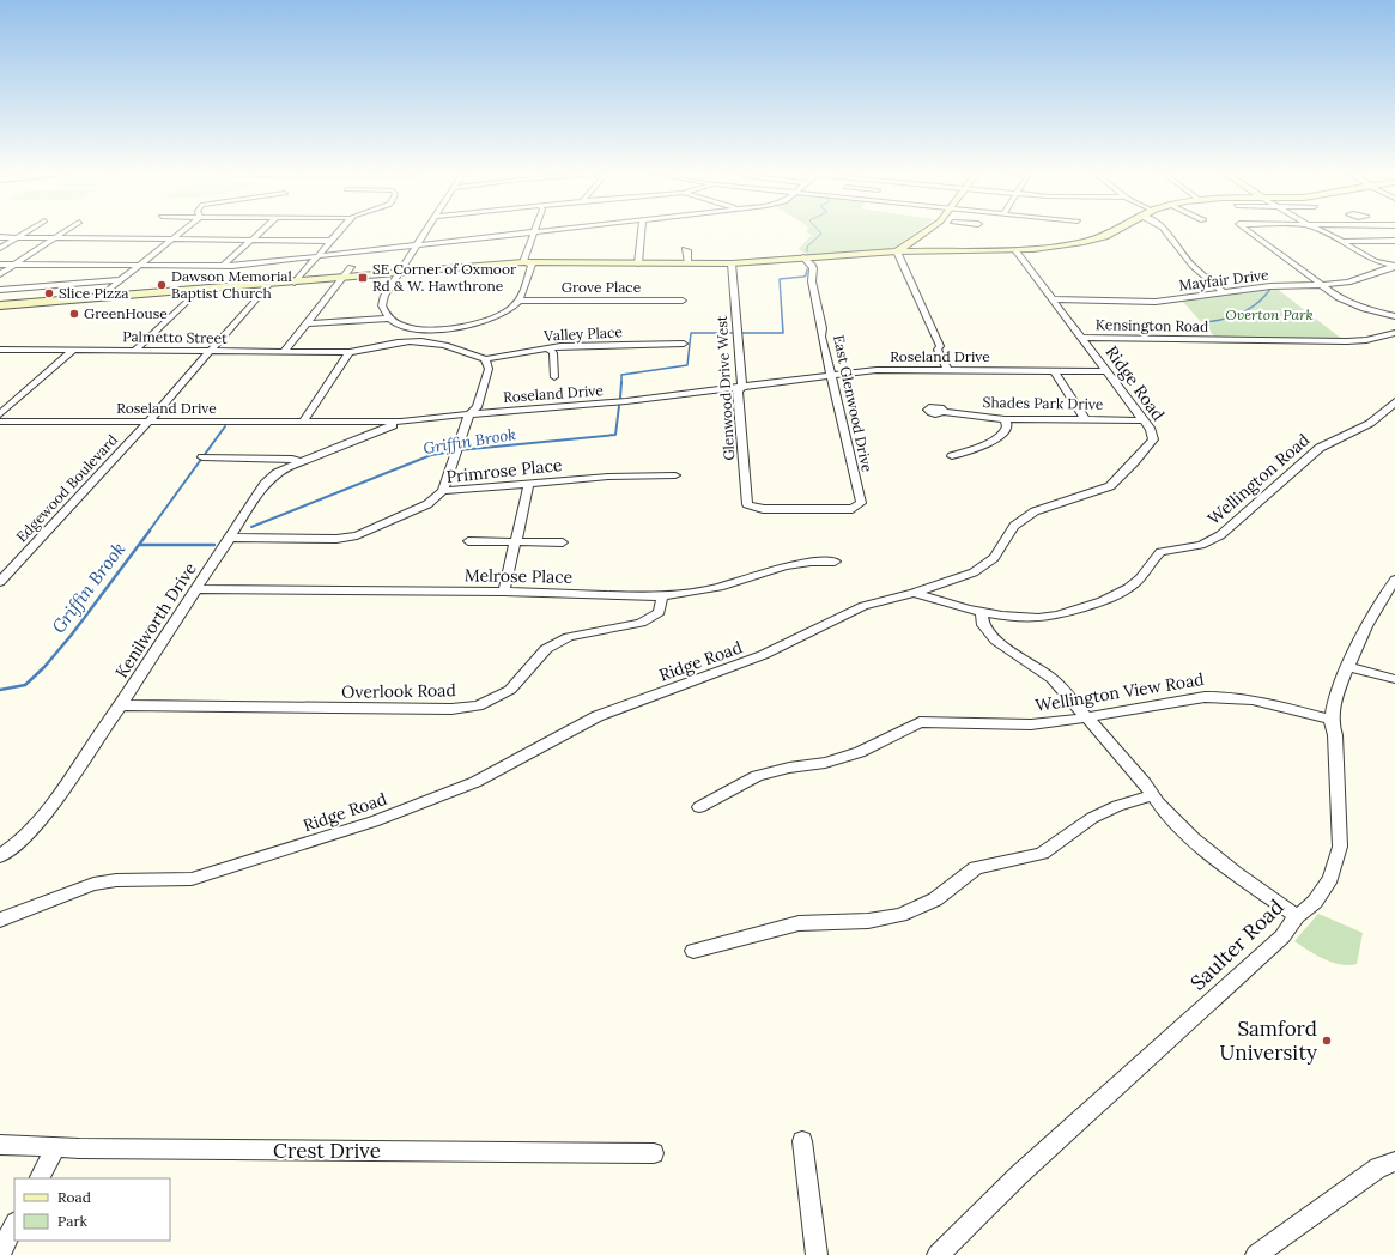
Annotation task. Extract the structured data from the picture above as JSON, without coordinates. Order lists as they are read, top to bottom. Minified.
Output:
{"streets":{"street":["Mayfair Drive","Grove Place","Kensington Road","Valley Place","Palmetto Street","Roseland Drive","Ridge Road","Glenwood Drive West","East Glenwood Drive","Shades Park Drive","Primrose Place","Wellington Road","Edgewood Boulevard","Melrose Place","Kenilworth Drive","Overlook Road","Wellington View Road","Saulter Road","Crest Drive"]},"crossings":[["Mayfair Drive","Ridge Road"],["Kensington Road","Ridge Road"],["Palmetto Street","Edgewood Boulevard"],["Roseland Drive","Ridge Road"],["Roseland Drive","Glenwood Drive West"],["Roseland Drive","East Glenwood Drive"],["Roseland Drive","Edgewood Boulevard"],["Roseland Drive","Kenilworth Drive"],["Ridge Road","Shades Park Drive"],["Ridge Road","Wellington Road"],["Glenwood Drive West","East Glenwood Drive"],["Primrose Place","Kenilworth Drive"],["Melrose Place","Kenilworth Drive"],["Melrose Place","Overlook Road"],["Kenilworth Drive","Overlook Road"],["Wellington View Road","Saulter Road"]],"water":["Griffin Brook"],"parks":["Overton Park"],"places":{"transit":["SE Corner of Oxmoor Rd & W. Hawthrone"],"other":["Dawson Memorial Baptist Church","Slice Pizza","GreenHouse","Samford University"]},"legend":["Road","Park"]}
